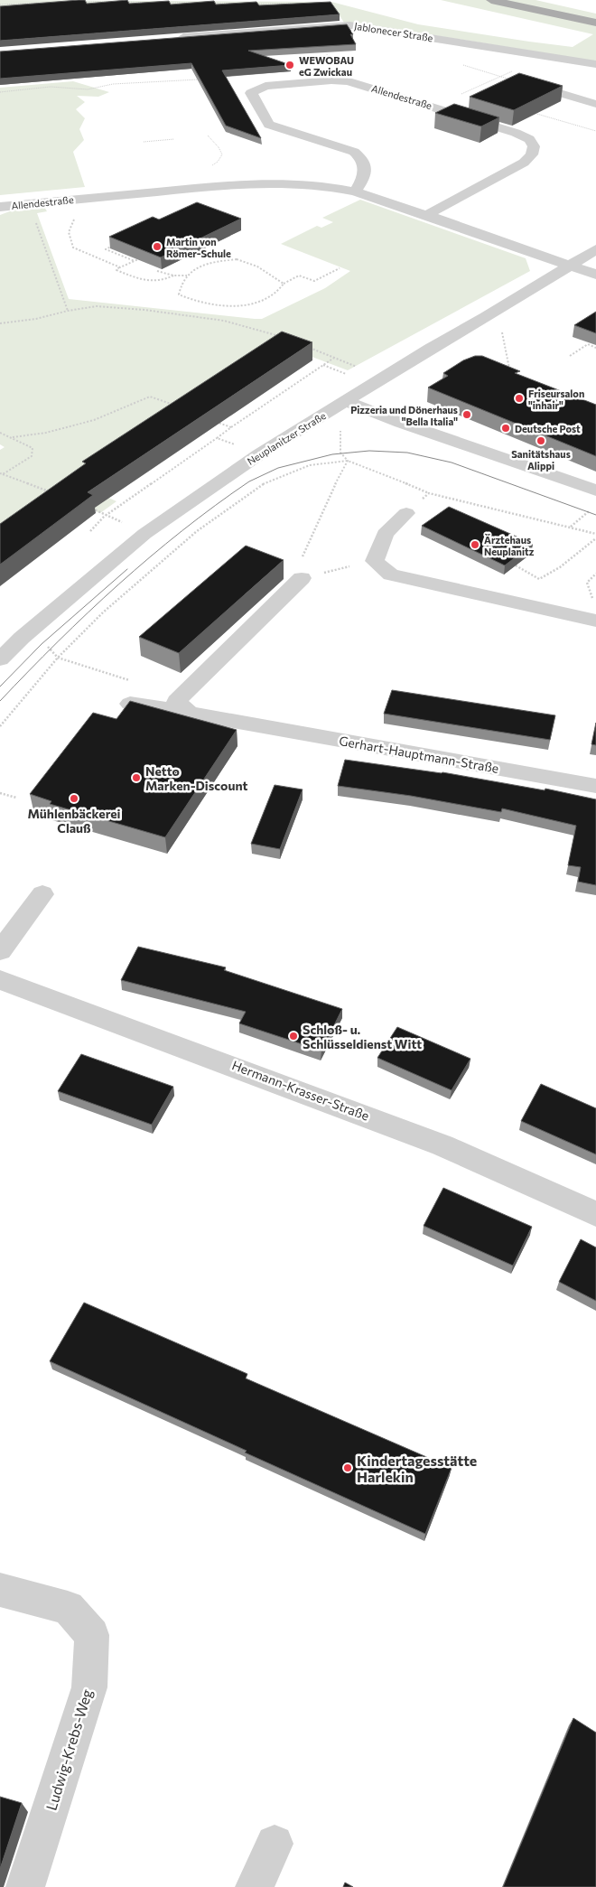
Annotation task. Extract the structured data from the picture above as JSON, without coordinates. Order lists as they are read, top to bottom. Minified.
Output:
{"streets":{"street":["Jablonecer Straße","Allendestraße","Neuplanitzer Straße","Gerhart-Hauptmann-Straße","Hermann-Krasser-Straße","Ludwig-Krebs-Weg"]},"crossings":[["Allendestraße","Neuplanitzer Straße"]],"places":["WEWOBAU eG Zwickau","Martin von Römer-Schule","Friseursalon \"inhair\"","Pizzeria und Dönerhaus \"Bella Italia\"","Deutsche Post","Sanitätshaus Alippi","Ärztehaus Neuplanitz","Netto Marken-Discount","Mühlenbäckerei Clauß","Schloß- u. Schlüsseldienst Witt","Kindertagesstätte Harlekin"]}
